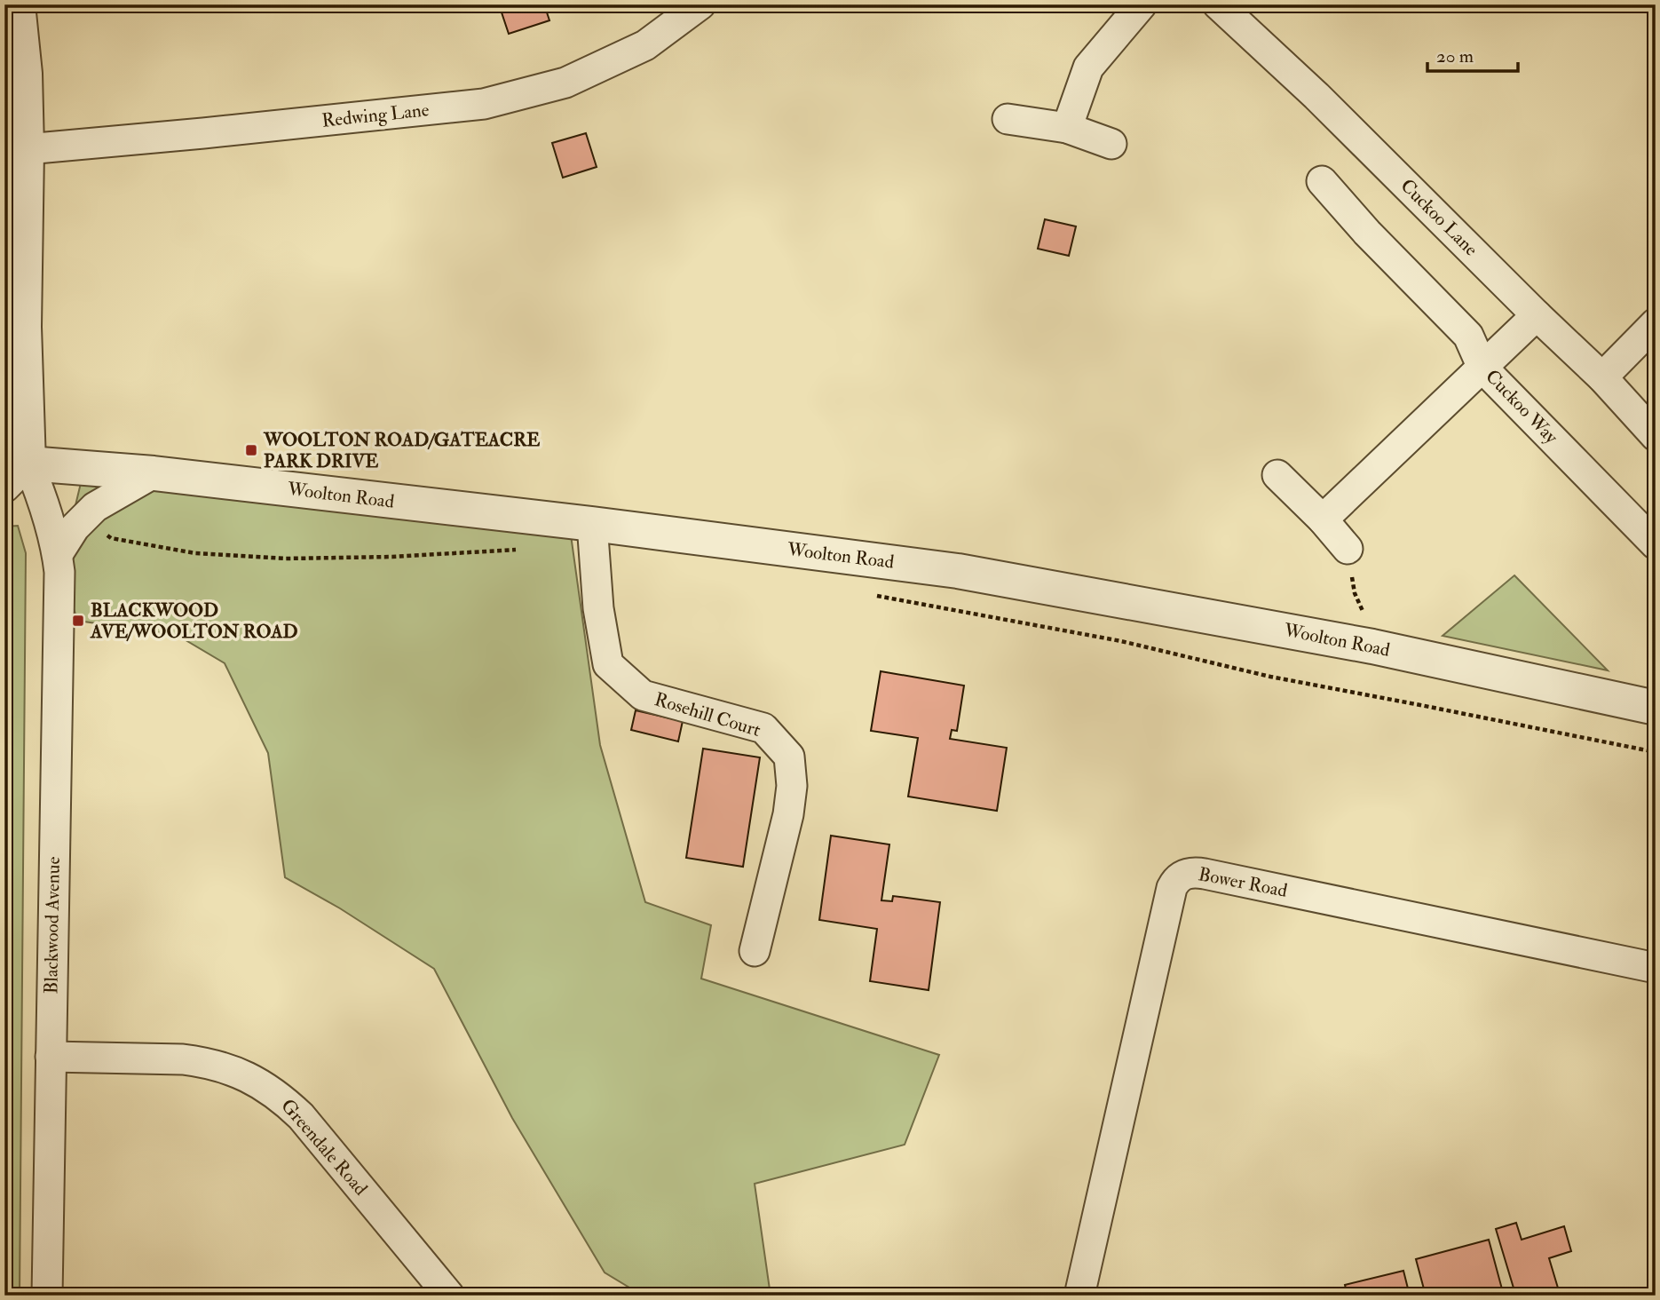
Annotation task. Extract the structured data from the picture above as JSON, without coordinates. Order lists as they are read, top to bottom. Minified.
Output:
{"streets":{"street":["Redwing Lane","Cuckoo Lane","Cuckoo Way","Woolton Road","Rosehill Court","Bower Road","Blackwood Avenue","Greendale Road"]},"crossings":[["Woolton Road","Rosehill Court"],["Woolton Road","Blackwood Avenue"],["Blackwood Avenue","Greendale Road"]],"places":{"transit":["WOOLTON ROAD/GATEACRE PARK DRIVE","BLACKWOOD AVE/WOOLTON ROAD"]},"scale_bar":"20 m"}
